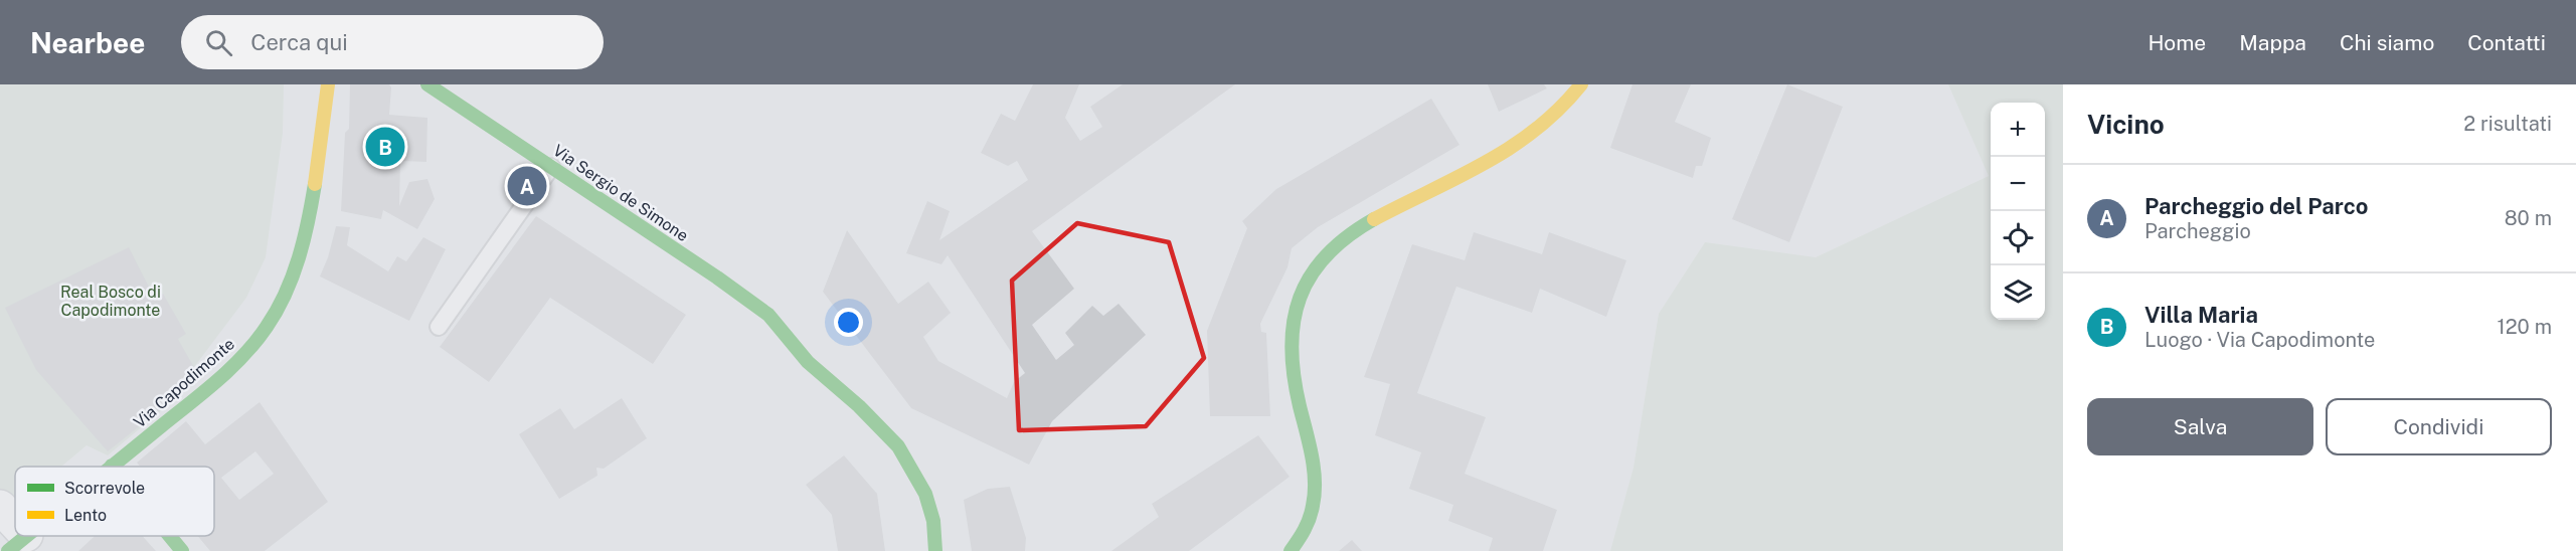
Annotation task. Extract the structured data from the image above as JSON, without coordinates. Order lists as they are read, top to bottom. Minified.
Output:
{"streets":{"street":["Via Sergio de Simone","Via Capodimonte"]},"parks":["Real Bosco di Capodimonte"],"legend":["Scorrevole","Lento"],"page":{"header":"Nearbee","search":"Cerca qui","nav":["Home","Mappa","Chi siamo","Contatti"],"heading":["Vicino","2 risultati"],"map_buttons":["+","−"],"pins":["B","A"],"list":[{"mark":"A","name":"Parcheggio del Parco","note":"Parcheggio","value":"80 m"},{"mark":"B","name":"Villa Maria","note":"Luogo · Via Capodimonte","value":"120 m"}],"buttons":["Salva","Condividi"]}}
